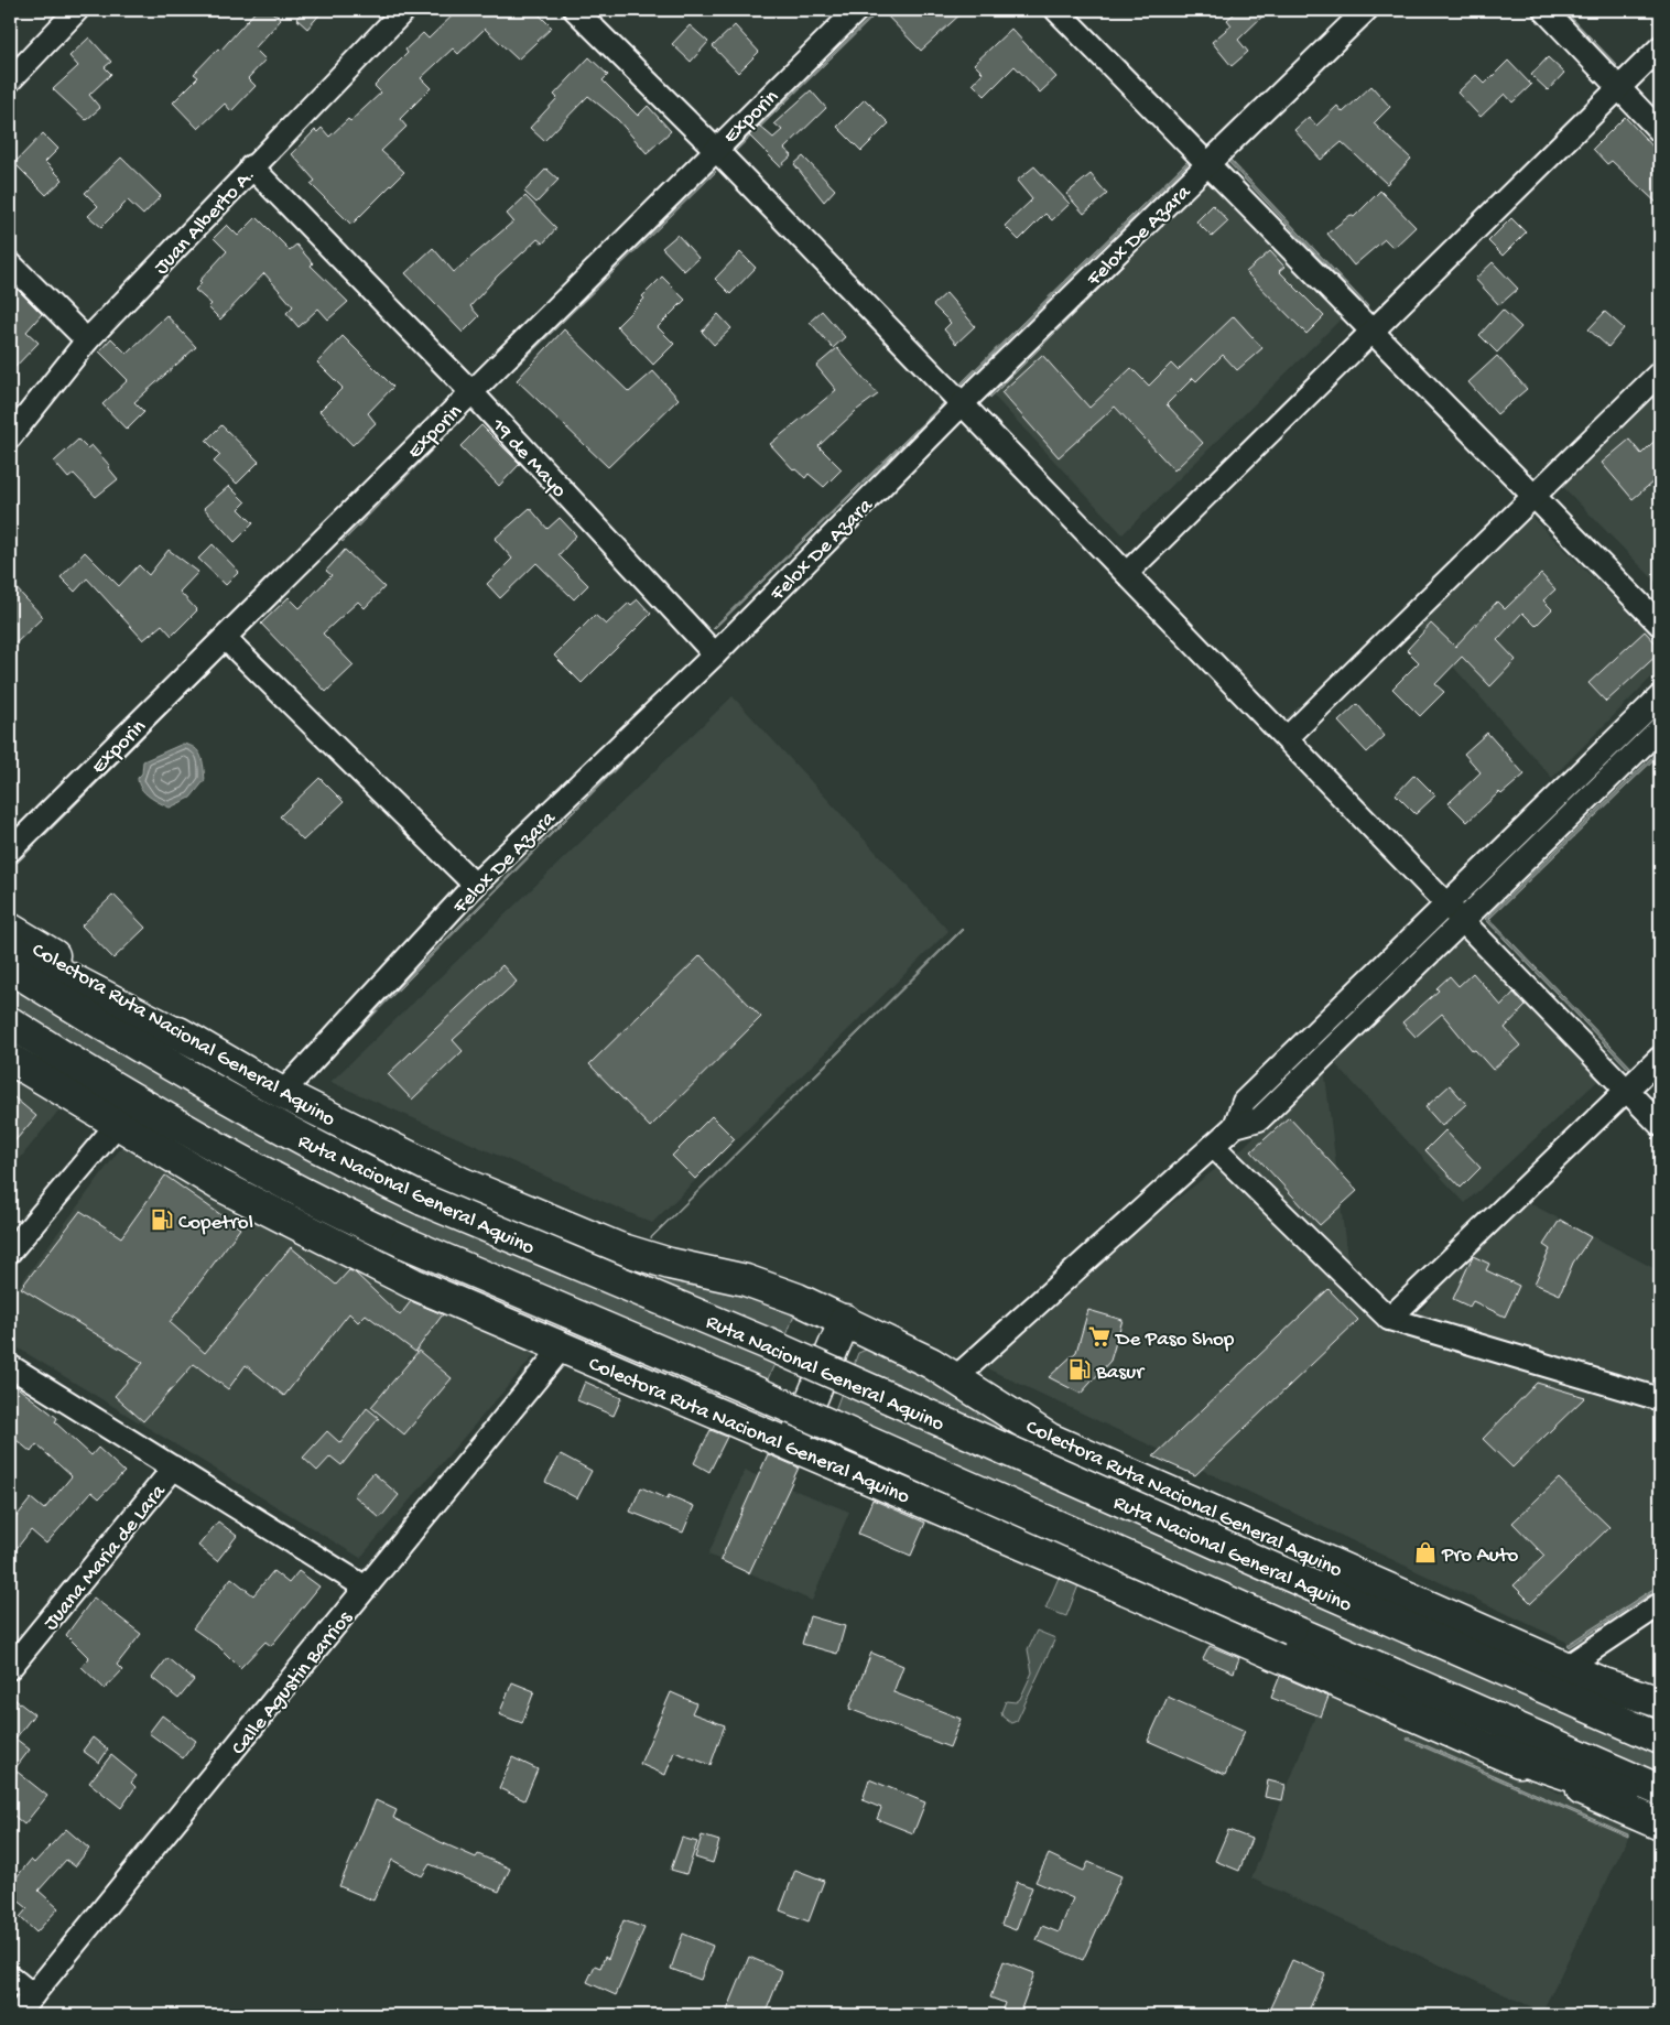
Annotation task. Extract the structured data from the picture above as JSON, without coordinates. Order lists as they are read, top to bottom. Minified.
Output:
{"streets":{"main road":["Colectora Ruta Nacional General Aquino","Ruta Nacional General Aquino"],"street":["Exporin","Juan Alberto A.","Felox De Azara","19 de Mayo","Juana Maria de Lara","Calle Agustin Barrios"]},"crossings":[["Exporin","19 de Mayo"],["Juan Alberto A.","19 de Mayo"],["Felox De Azara","19 de Mayo"],["Felox De Azara","Colectora Ruta Nacional General Aquino"],["Colectora Ruta Nacional General Aquino","Calle Agustin Barrios"]],"places":{"fuel station":["Copetrol","Basur"],"supermarket":["De Paso Shop"],"shop":["Pro Auto"]}}
